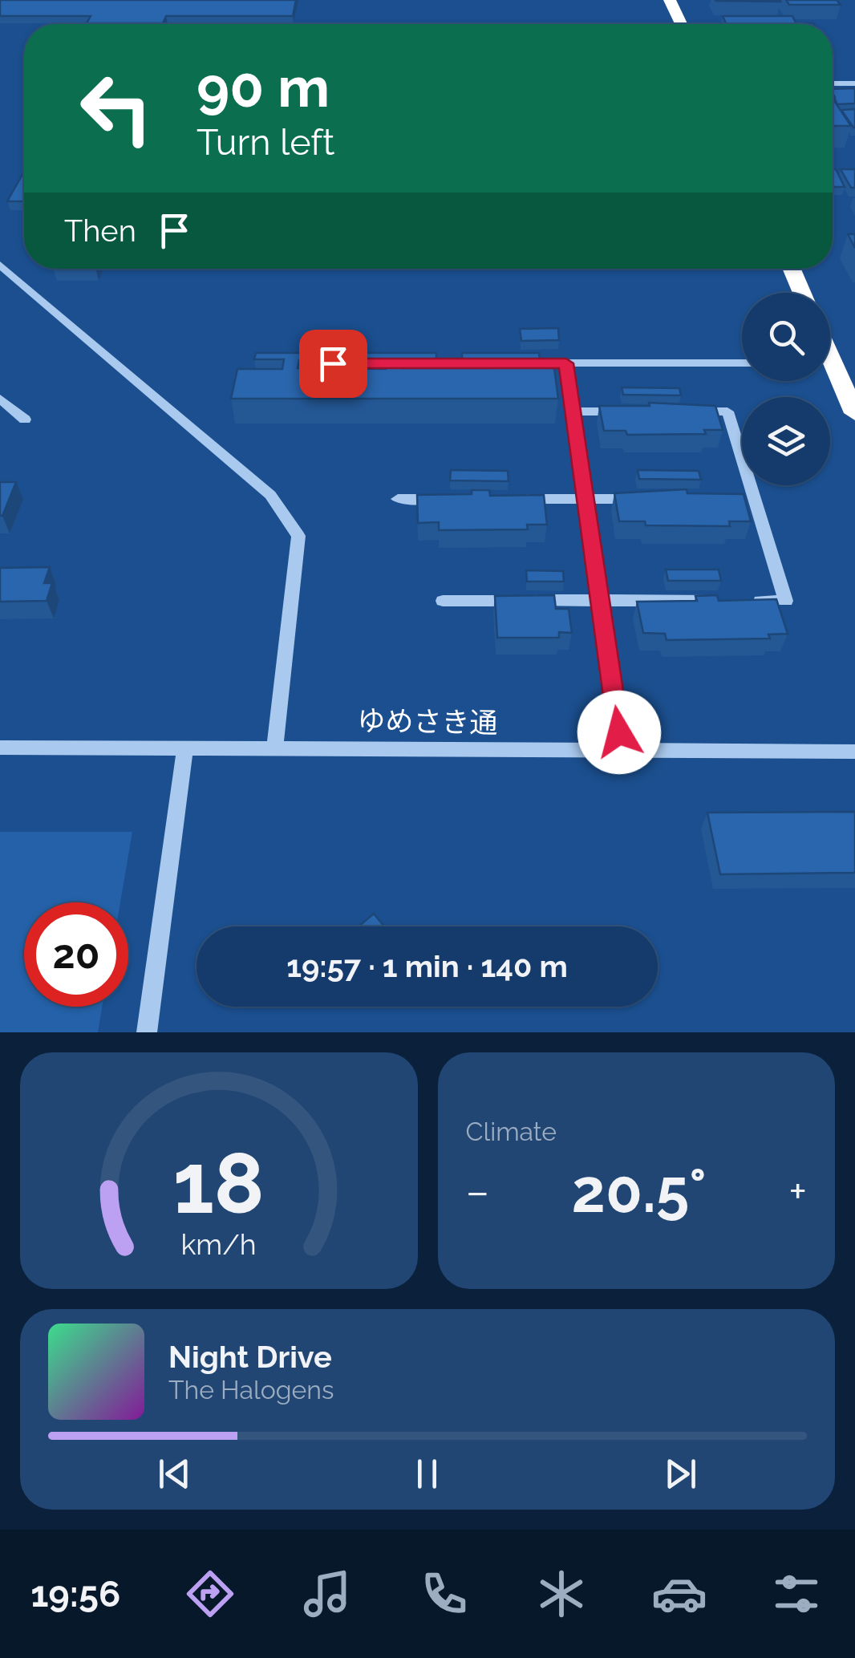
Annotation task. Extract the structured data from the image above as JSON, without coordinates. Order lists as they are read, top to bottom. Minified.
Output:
{"streets":{"street":["ゆめさき通"]},"page":{"turn":["90 m","Turn left"],"then":"Then","limit":"20","trip":"19:57 · 1 min · 140 m","tile":"Climate","heat":["−","20.5°","+"],"song":["Night Drive","The Halogens"],"tabs":"19:56","gauge":["18","km/h"]}}
